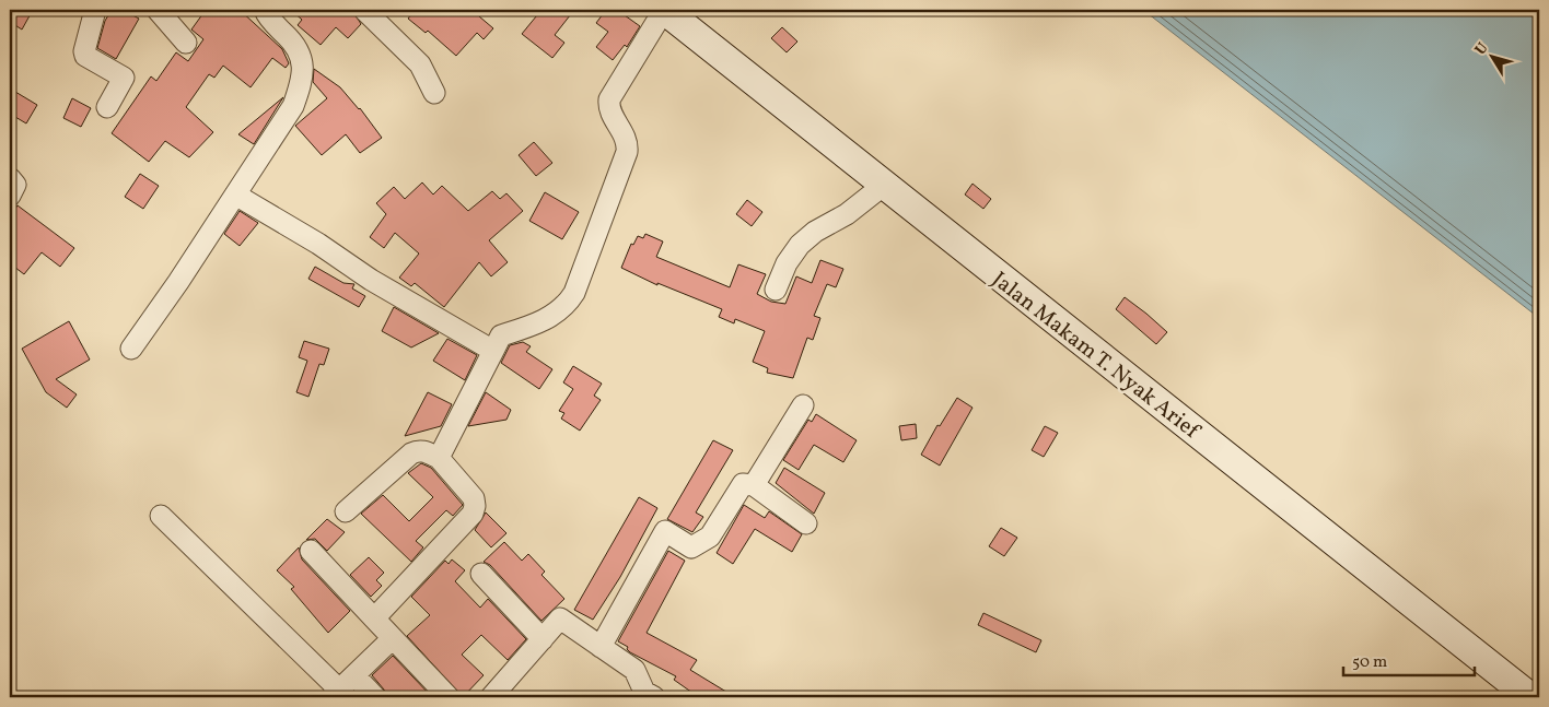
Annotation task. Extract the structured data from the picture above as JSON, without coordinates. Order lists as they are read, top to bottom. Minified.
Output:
{"streets":{"street":["Jalan Makam T. Nyak Arief"]},"scale_bar":"50 m","north":"top left"}
